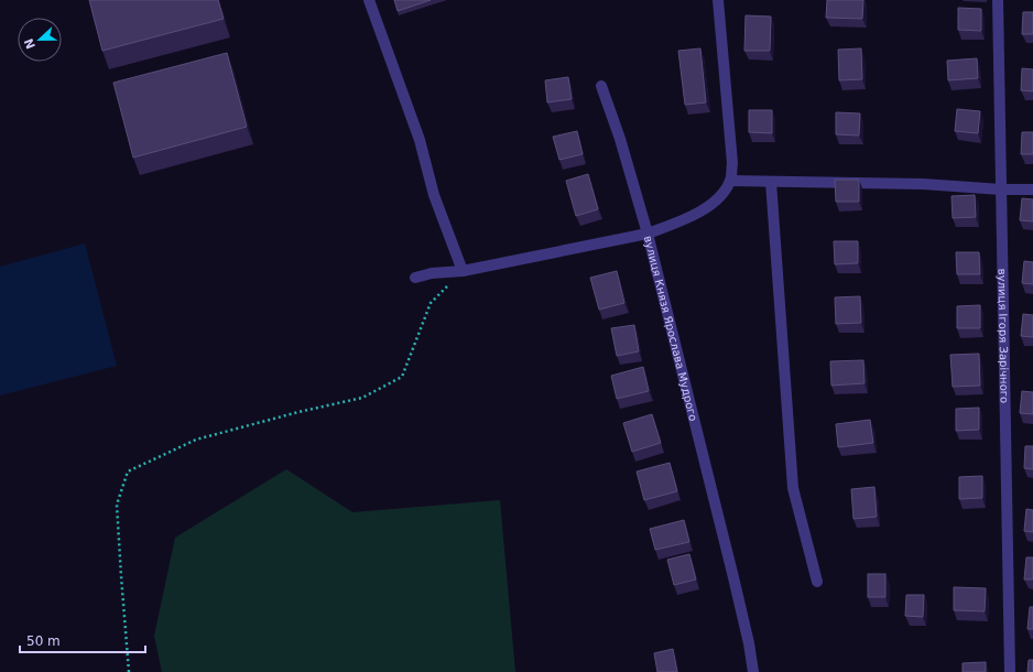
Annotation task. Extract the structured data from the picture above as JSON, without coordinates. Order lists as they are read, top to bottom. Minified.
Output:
{"streets":{"street":["вулиця Князя Ярослава Мудрого","вулиця Ігоря Зарічного"]},"scale_bar":"50 m","north":"left"}
